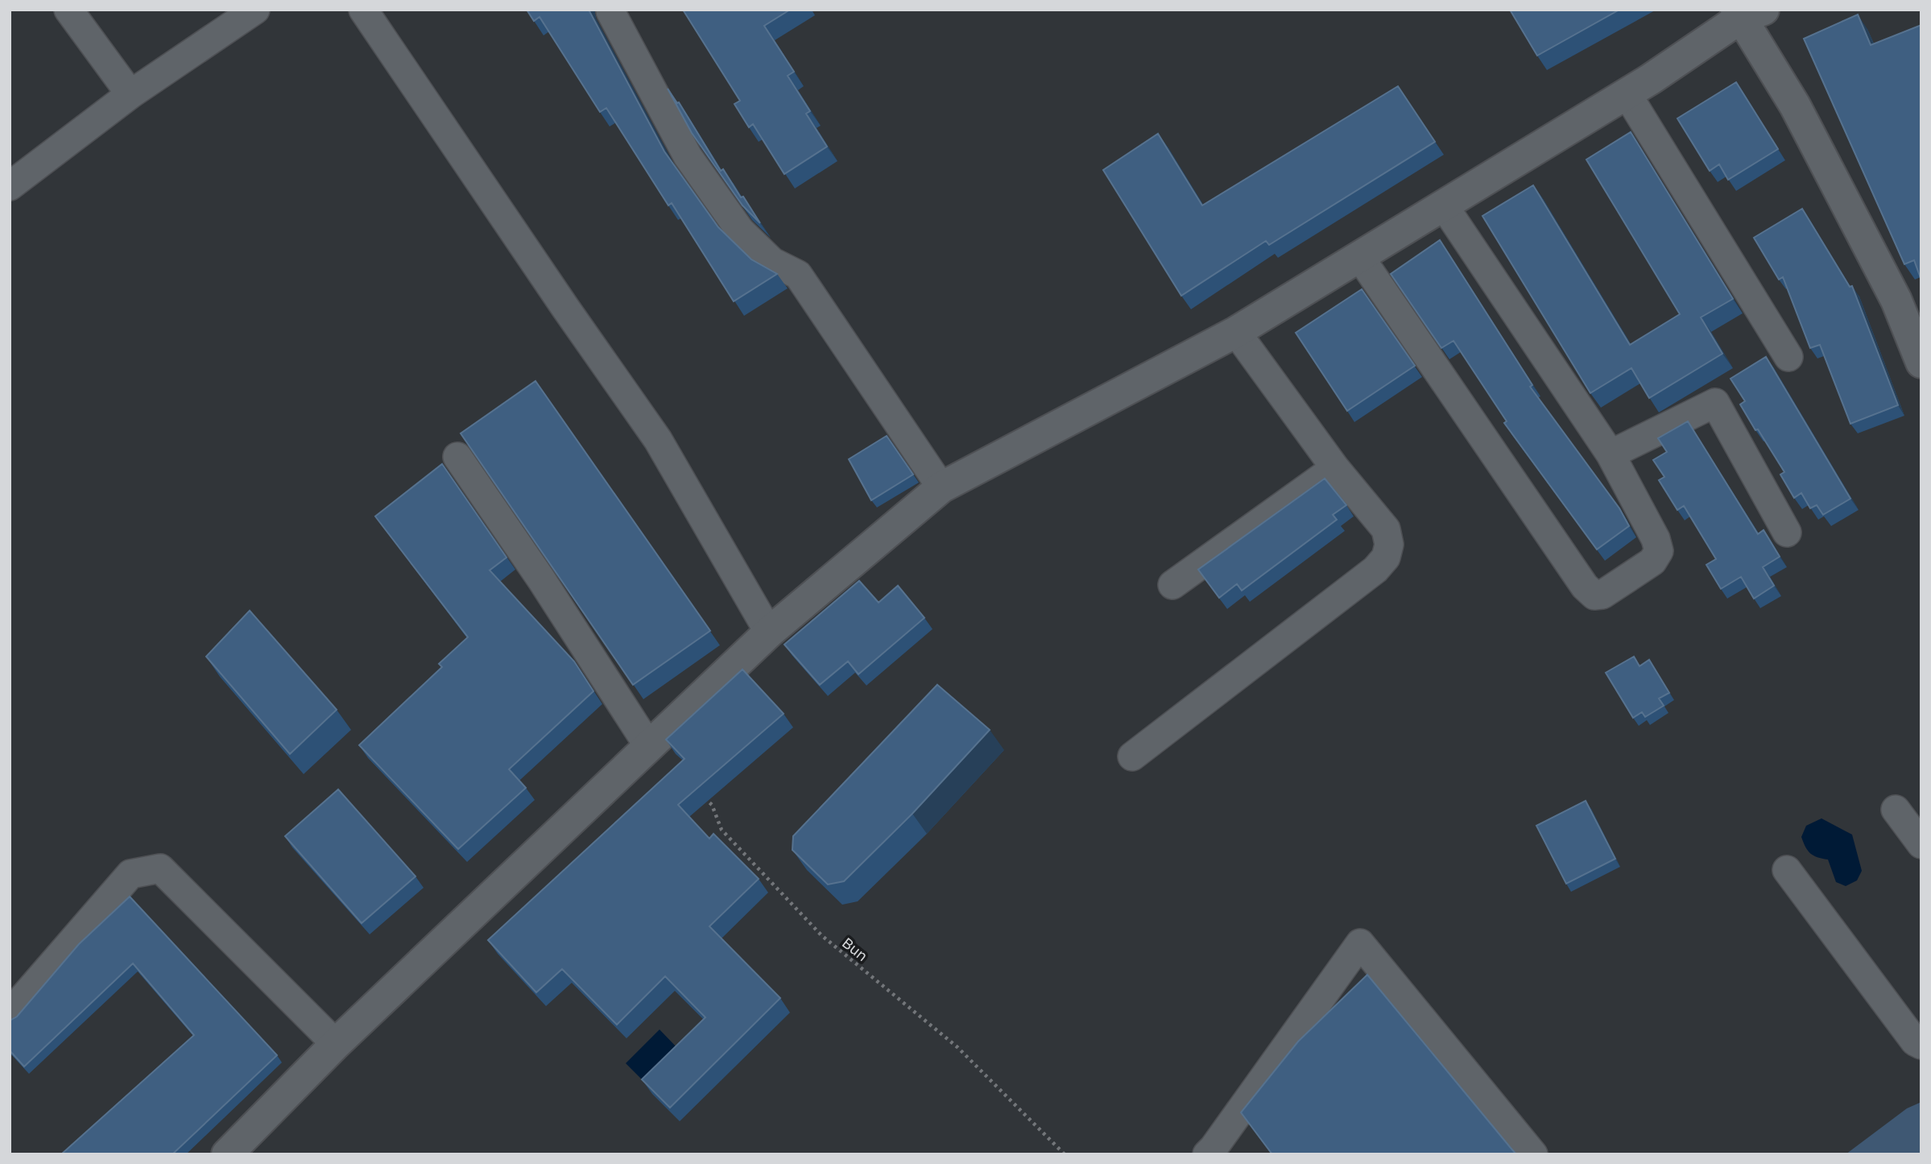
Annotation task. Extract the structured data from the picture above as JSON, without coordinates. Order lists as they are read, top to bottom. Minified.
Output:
{"streets":{"path":["Bun"]}}
